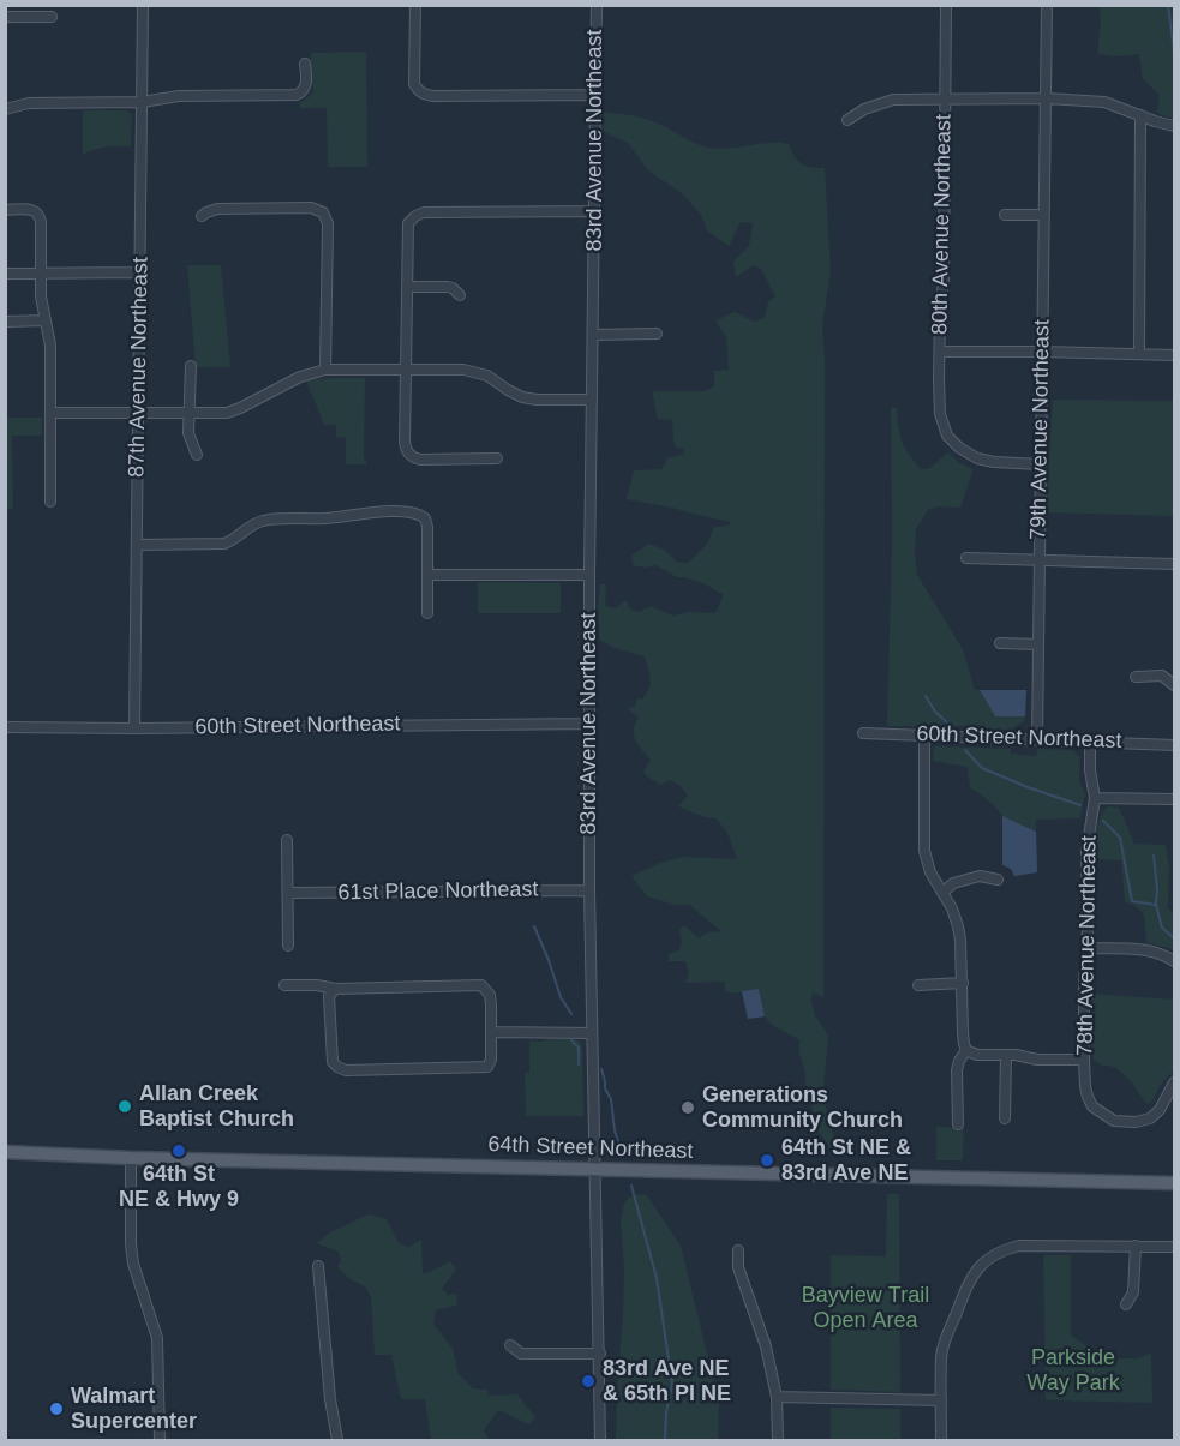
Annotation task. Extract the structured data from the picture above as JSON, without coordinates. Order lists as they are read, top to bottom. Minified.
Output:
{"streets":{"main road":["64th Street Northeast"],"street":["83rd Avenue Northeast","80th Avenue Northeast","87th Avenue Northeast","79th Avenue Northeast","60th Street Northeast","61st Place Northeast","78th Avenue Northeast"]},"crossings":[["83rd Avenue Northeast","60th Street Northeast"],["83rd Avenue Northeast","61st Place Northeast"],["83rd Avenue Northeast","64th Street Northeast"],["80th Avenue Northeast","79th Avenue Northeast"],["87th Avenue Northeast","60th Street Northeast"],["79th Avenue Northeast","60th Street Northeast"],["60th Street Northeast","78th Avenue Northeast"]],"parks":["Bayview Trail Open Area","Parkside Way Park"],"places":["Allan Creek Baptist Church","Generations Community Church","64th St NE & Hwy 9","64th St NE & 83rd Ave NE","83rd Ave NE & 65th Pl NE","Walmart Supercenter"]}
